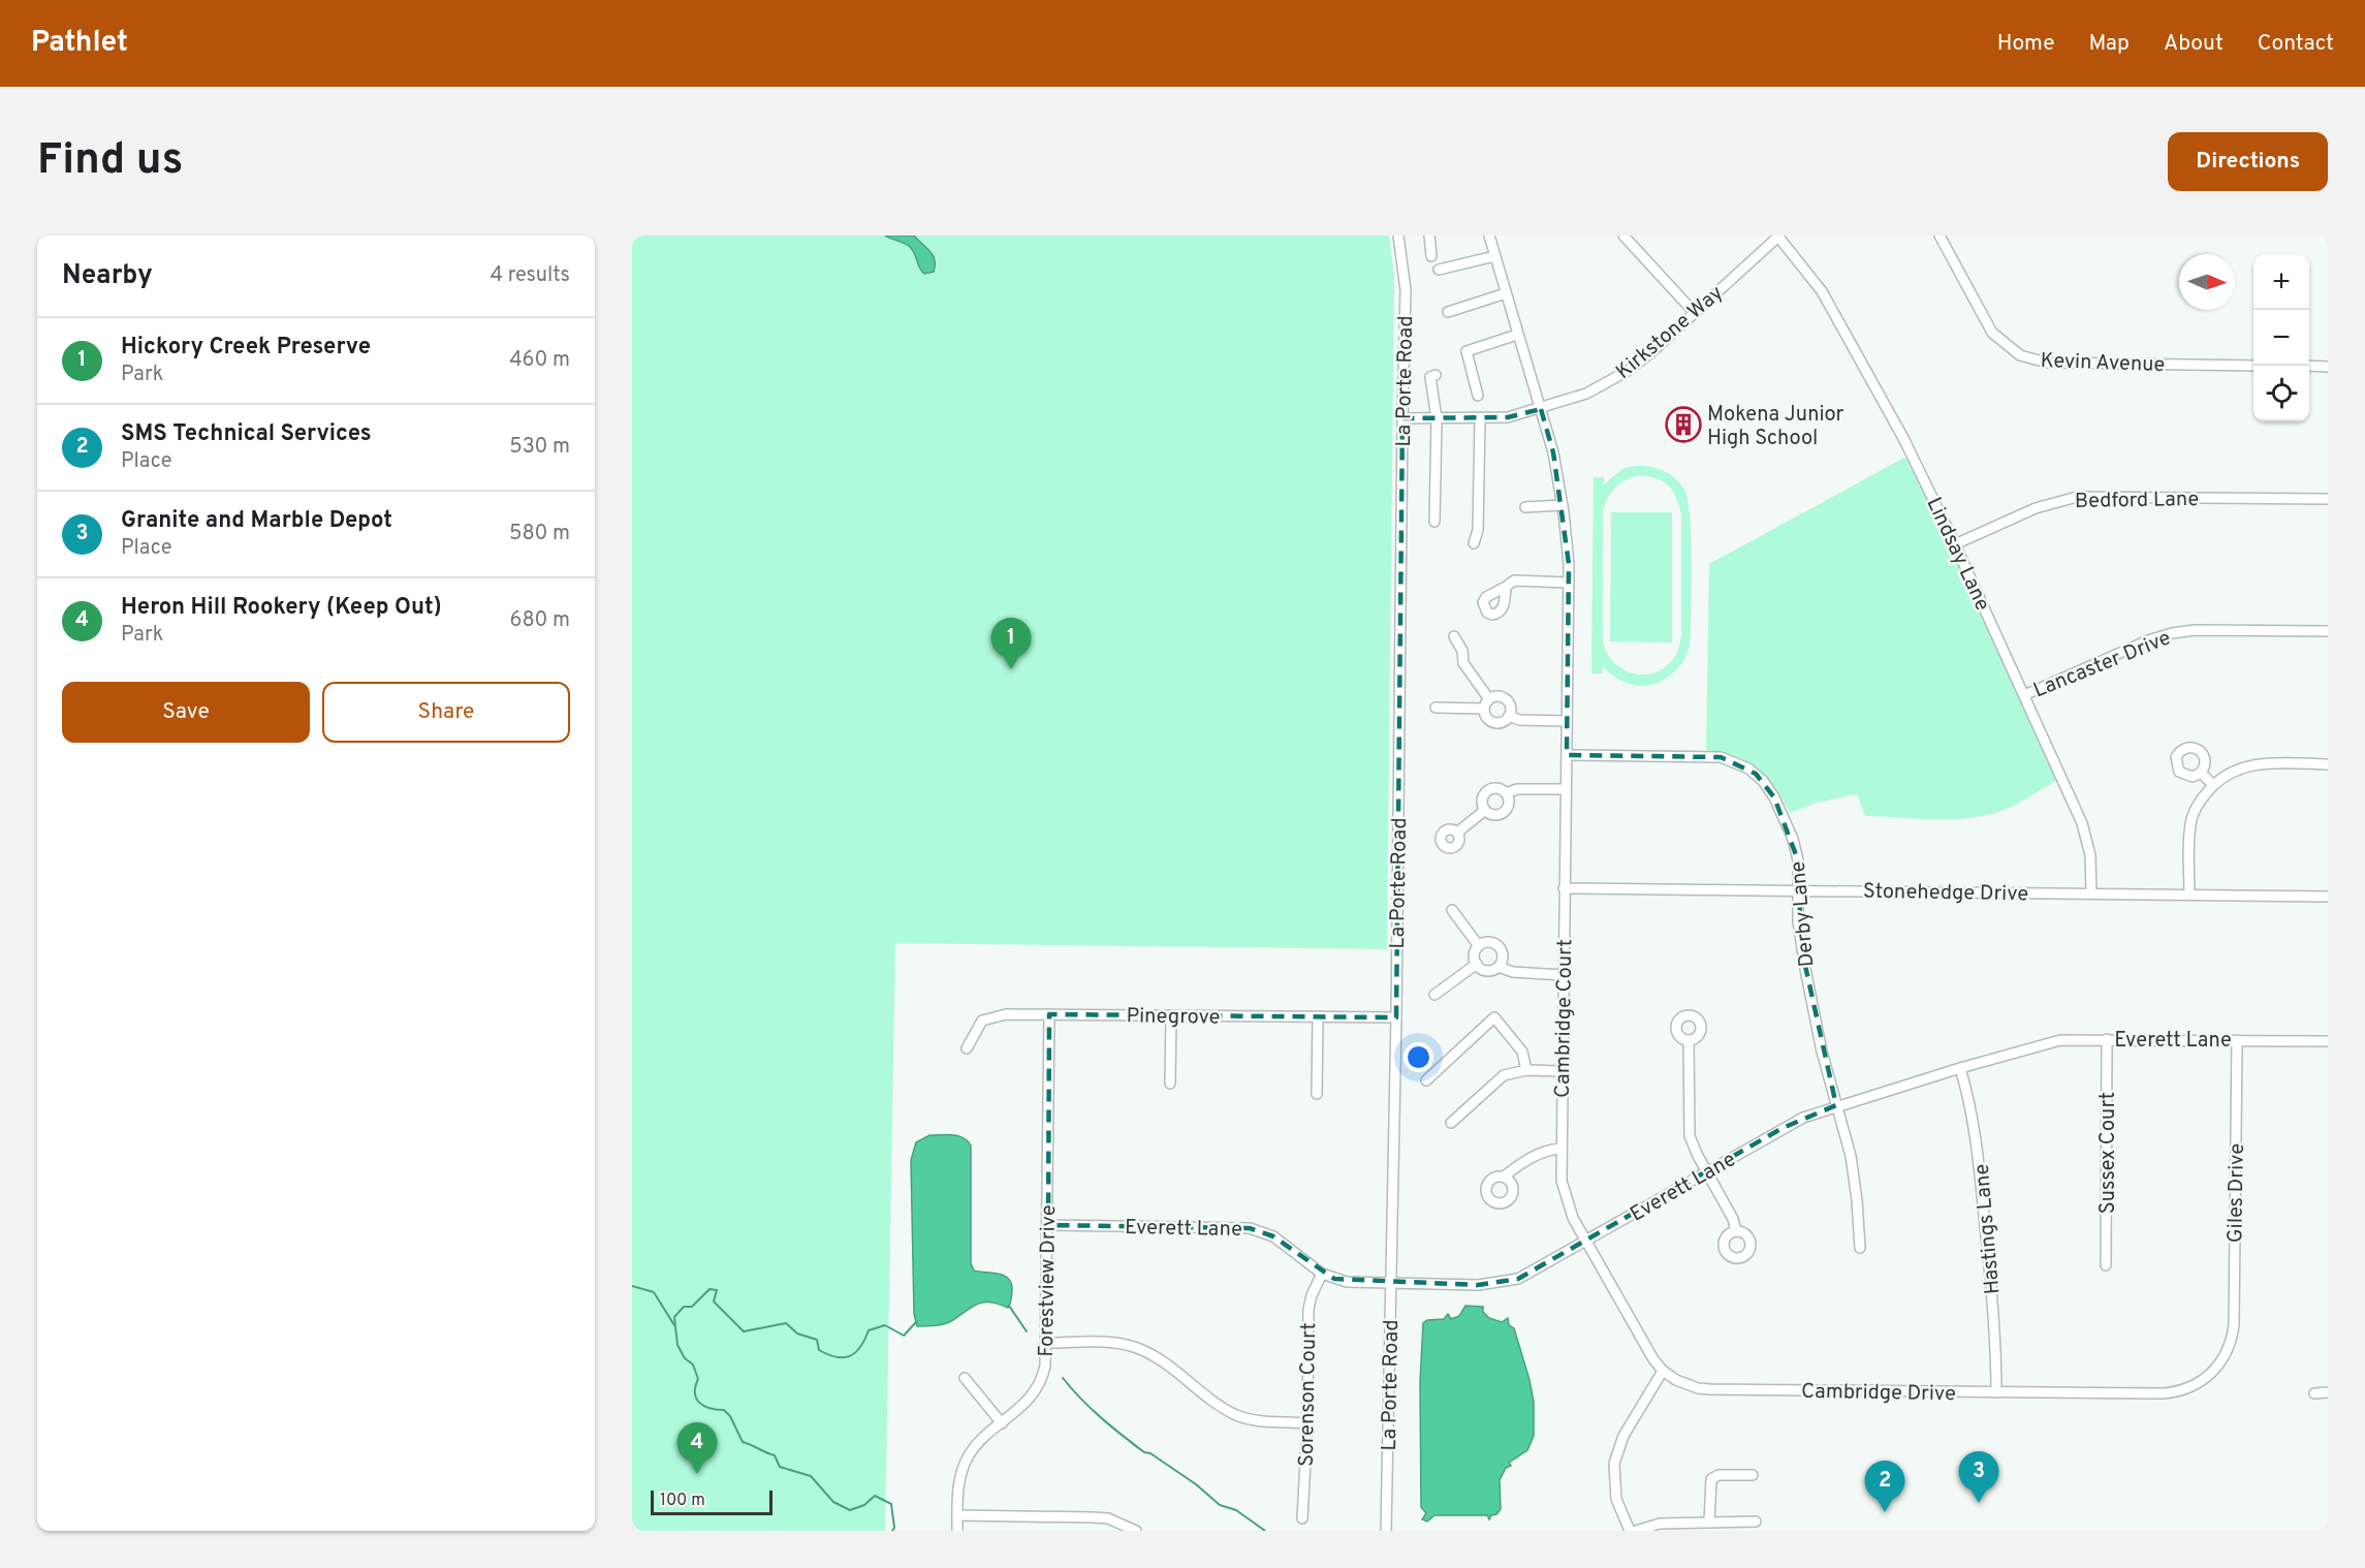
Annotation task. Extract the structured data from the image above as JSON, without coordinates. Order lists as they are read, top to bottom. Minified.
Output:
{"streets":{"street":["Kirkstone Way","Kevin Avenue","La Porte Road","Bedford Lane","Lindsay Lane","Lancaster Drive","Stonehedge Drive","Derby Lane","Pinegrove","Cambridge Court","Everett Lane","Sussex Court","Giles Drive","Hastings Lane","Forestview Drive","Cambridge Drive","Sorenson Court"]},"crossings":[["Kirkstone Way","La Porte Road"],["Kirkstone Way","Lindsay Lane"],["Kirkstone Way","Cambridge Court"],["La Porte Road","Pinegrove"],["La Porte Road","Everett Lane"],["Bedford Lane","Lindsay Lane"],["Lindsay Lane","Lancaster Drive"],["Lindsay Lane","Stonehedge Drive"],["Stonehedge Drive","Derby Lane"],["Stonehedge Drive","Cambridge Court"],["Derby Lane","Cambridge Court"],["Derby Lane","Everett Lane"],["Pinegrove","Forestview Drive"],["Cambridge Court","Everett Lane"],["Cambridge Court","Cambridge Drive"],["Everett Lane","Sussex Court"],["Everett Lane","Giles Drive"],["Everett Lane","Hastings Lane"],["Everett Lane","Forestview Drive"],["Everett Lane","Cambridge Drive"],["Everett Lane","Sorenson Court"],["Giles Drive","Cambridge Drive"],["Hastings Lane","Cambridge Drive"]],"places":{"building":["Mokena Junior High School"]},"scale_bar":"100 m","north":"right","page":{"header":"Pathlet","nav":["Home","Map","About","Contact"],"buttons":["Directions",["Save","Share"]],"title":"Find us","heading":["Nearby","4 results"],"map_buttons":["+","−"],"list":[{"mark":"1","name":"Hickory Creek Preserve","note":"Park","value":"460 m"},{"mark":"2","name":"SMS Technical Services","note":"Place","value":"530 m"},{"mark":"3","name":"Granite and Marble Depot","note":"Place","value":"580 m"},{"mark":"4","name":"Heron Hill Rookery (Keep Out)","note":"Park","value":"680 m"}],"pins":["1","4","3","2"],"scale":"100 m"}}
